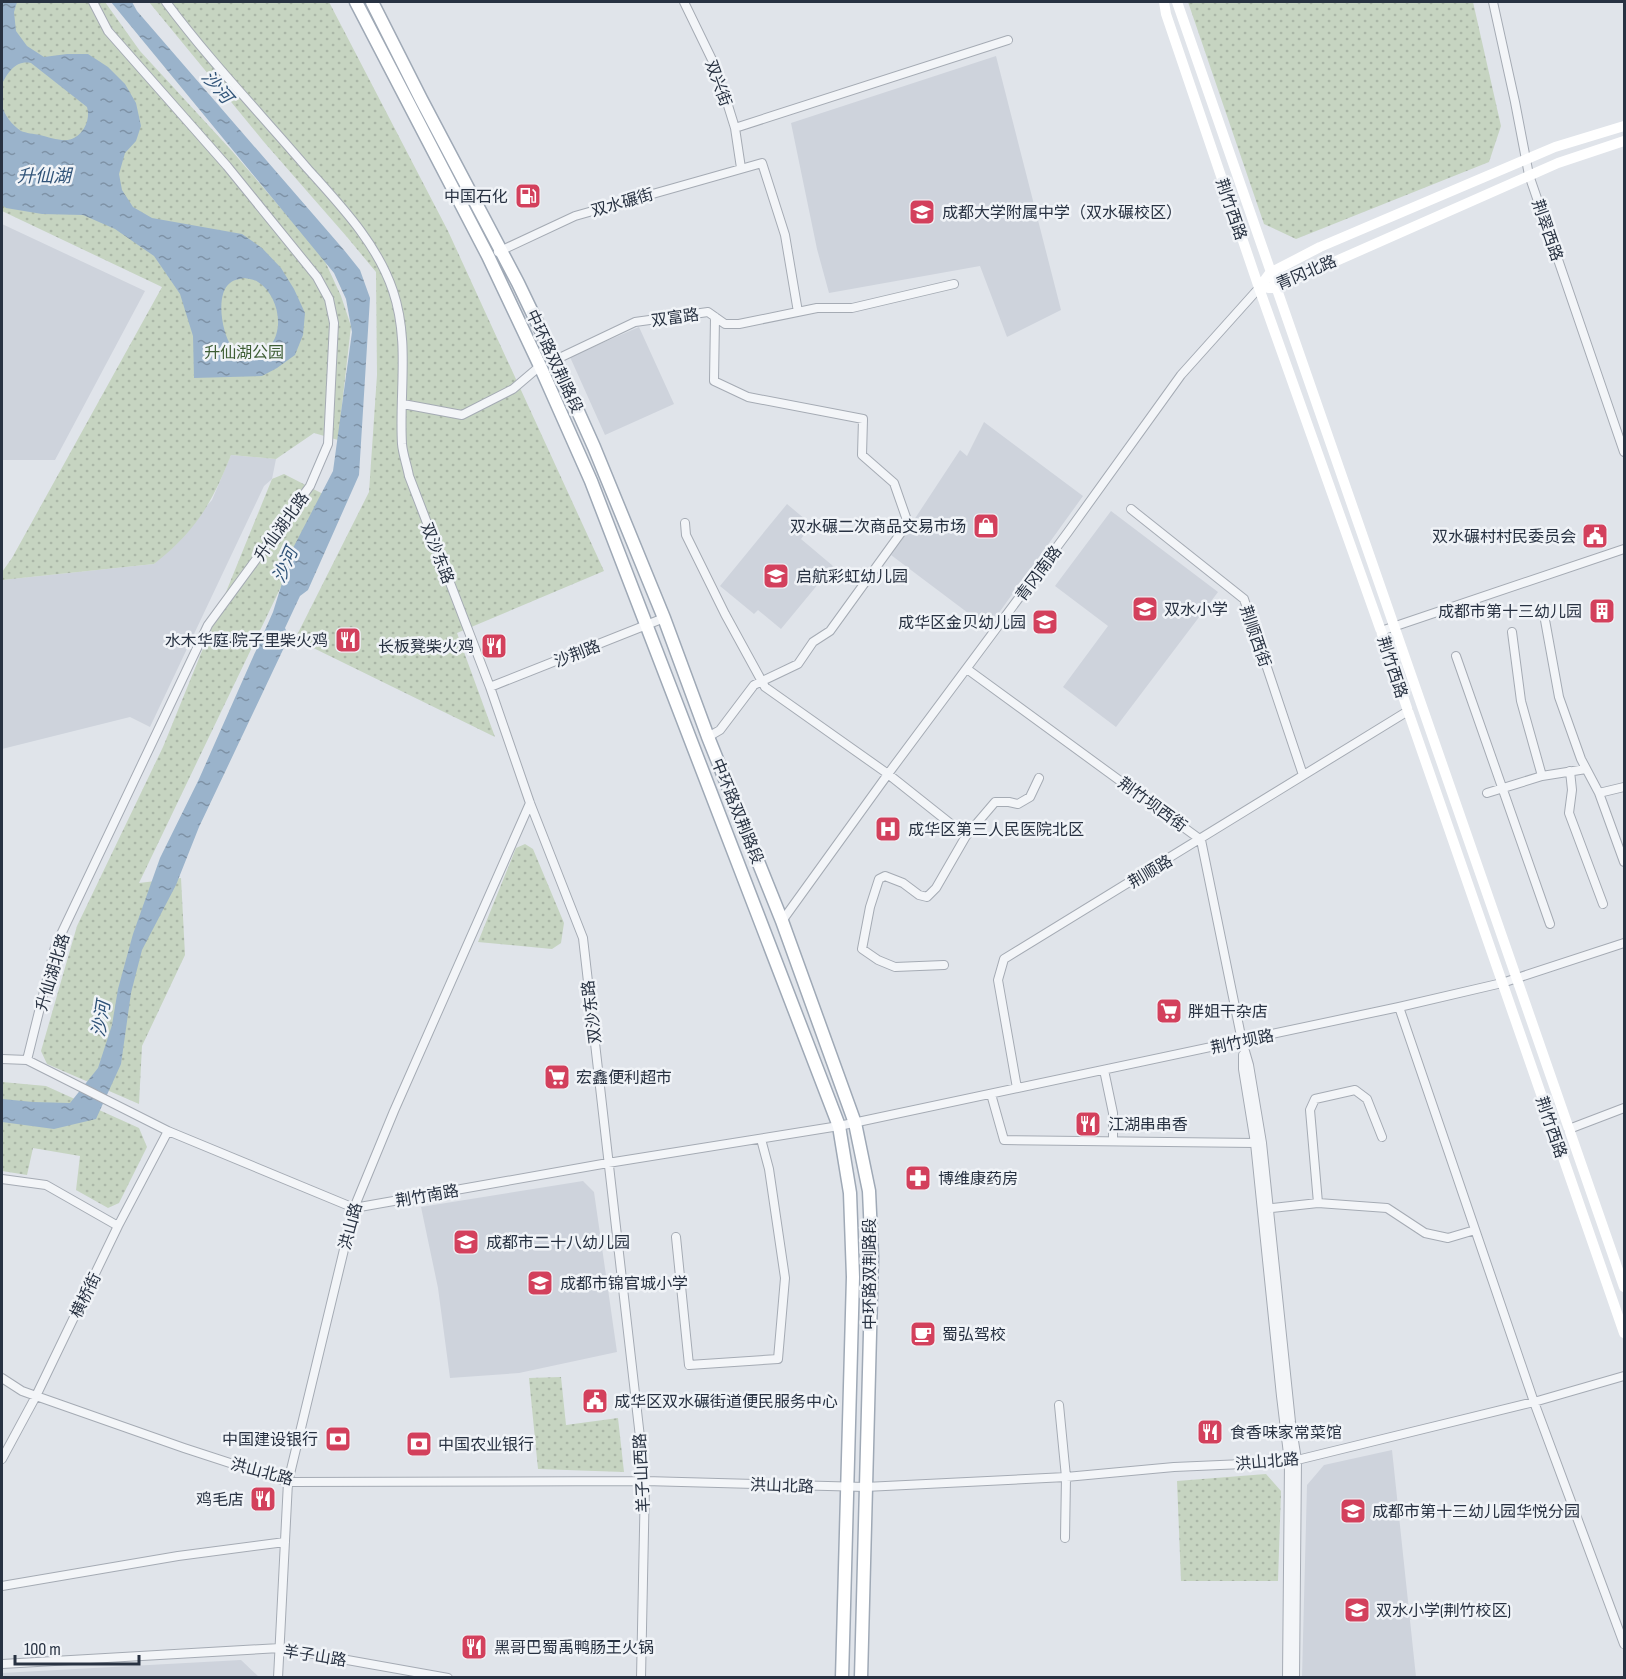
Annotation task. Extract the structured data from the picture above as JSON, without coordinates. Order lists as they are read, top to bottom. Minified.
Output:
{"streets":{"main road":["荆竹西路","青冈北路","中环路双荆路段"],"street":["双兴街","双水碾街","荆翠西路","双富路","升仙湖北路","双沙东路","青冈南路","荆顺西街","沙荆路","荆竹坝西街","荆顺路","荆竹坝路","荆竹南路","洪山路","横桥街","洪山北路","羊子山西路","羊子山路"]},"crossings":[["双兴街","双水碾街"],["双水碾街","双富路"],["双水碾街","中环路双荆路段"],["荆竹西路","青冈北路"],["荆竹西路","青冈南路"],["荆竹西路","荆顺路"],["荆竹西路","荆竹坝路"],["荆翠西路","青冈北路"],["青冈北路","青冈南路"],["双富路","中环路双荆路段"],["中环路双荆路段","青冈南路"],["中环路双荆路段","沙荆路"],["中环路双荆路段","荆竹坝路"],["中环路双荆路段","荆竹南路"],["中环路双荆路段","洪山北路"],["双沙东路","沙荆路"],["双沙东路","荆竹南路"],["双沙东路","洪山路"],["双沙东路","羊子山西路"],["青冈南路","荆竹坝西街"],["荆顺西街","荆顺路"],["荆竹坝西街","荆顺路"],["荆竹坝西街","荆竹坝路"],["荆顺路","荆竹坝路"],["荆竹坝路","荆竹南路"],["荆竹南路","洪山路"],["荆竹南路","羊子山西路"],["洪山路","洪山北路"],["洪山路","羊子山路"],["横桥街","洪山北路"],["洪山北路","羊子山西路"]],"water":["沙河","升仙湖"],"parks":["升仙湖公园"],"places":{"fuel station":["中国石化"],"school or university":["成都大学附属中学（双水碾校区）","启航彩虹幼儿园","双水小学","成华区金贝幼儿园","成都市二十八幼儿园","成都市锦官城小学","成都市第十三幼儿园华悦分园","双水小学(荆竹校区)"],"shop":["双水碾二次商品交易市场"],"public building":["双水碾村村民委员会","成华区双水碾街道便民服务中心"],"building":["成都市第十三幼儿园"],"restaurant":["水木华庭·院子里柴火鸡","长板凳柴火鸡","江湖串串香","食香味家常菜馆","鸡毛店","黑哥巴蜀禹鸭肠王火锅"],"hospital":["成华区第三人民医院北区"],"supermarket":["胖姐干杂店","宏鑫便利超市"],"pharmacy":["博维康药房"],"cafe":["蜀弘驾校"],"bank":["中国建设银行","中国农业银行"]},"scale_bar":"100 m"}
